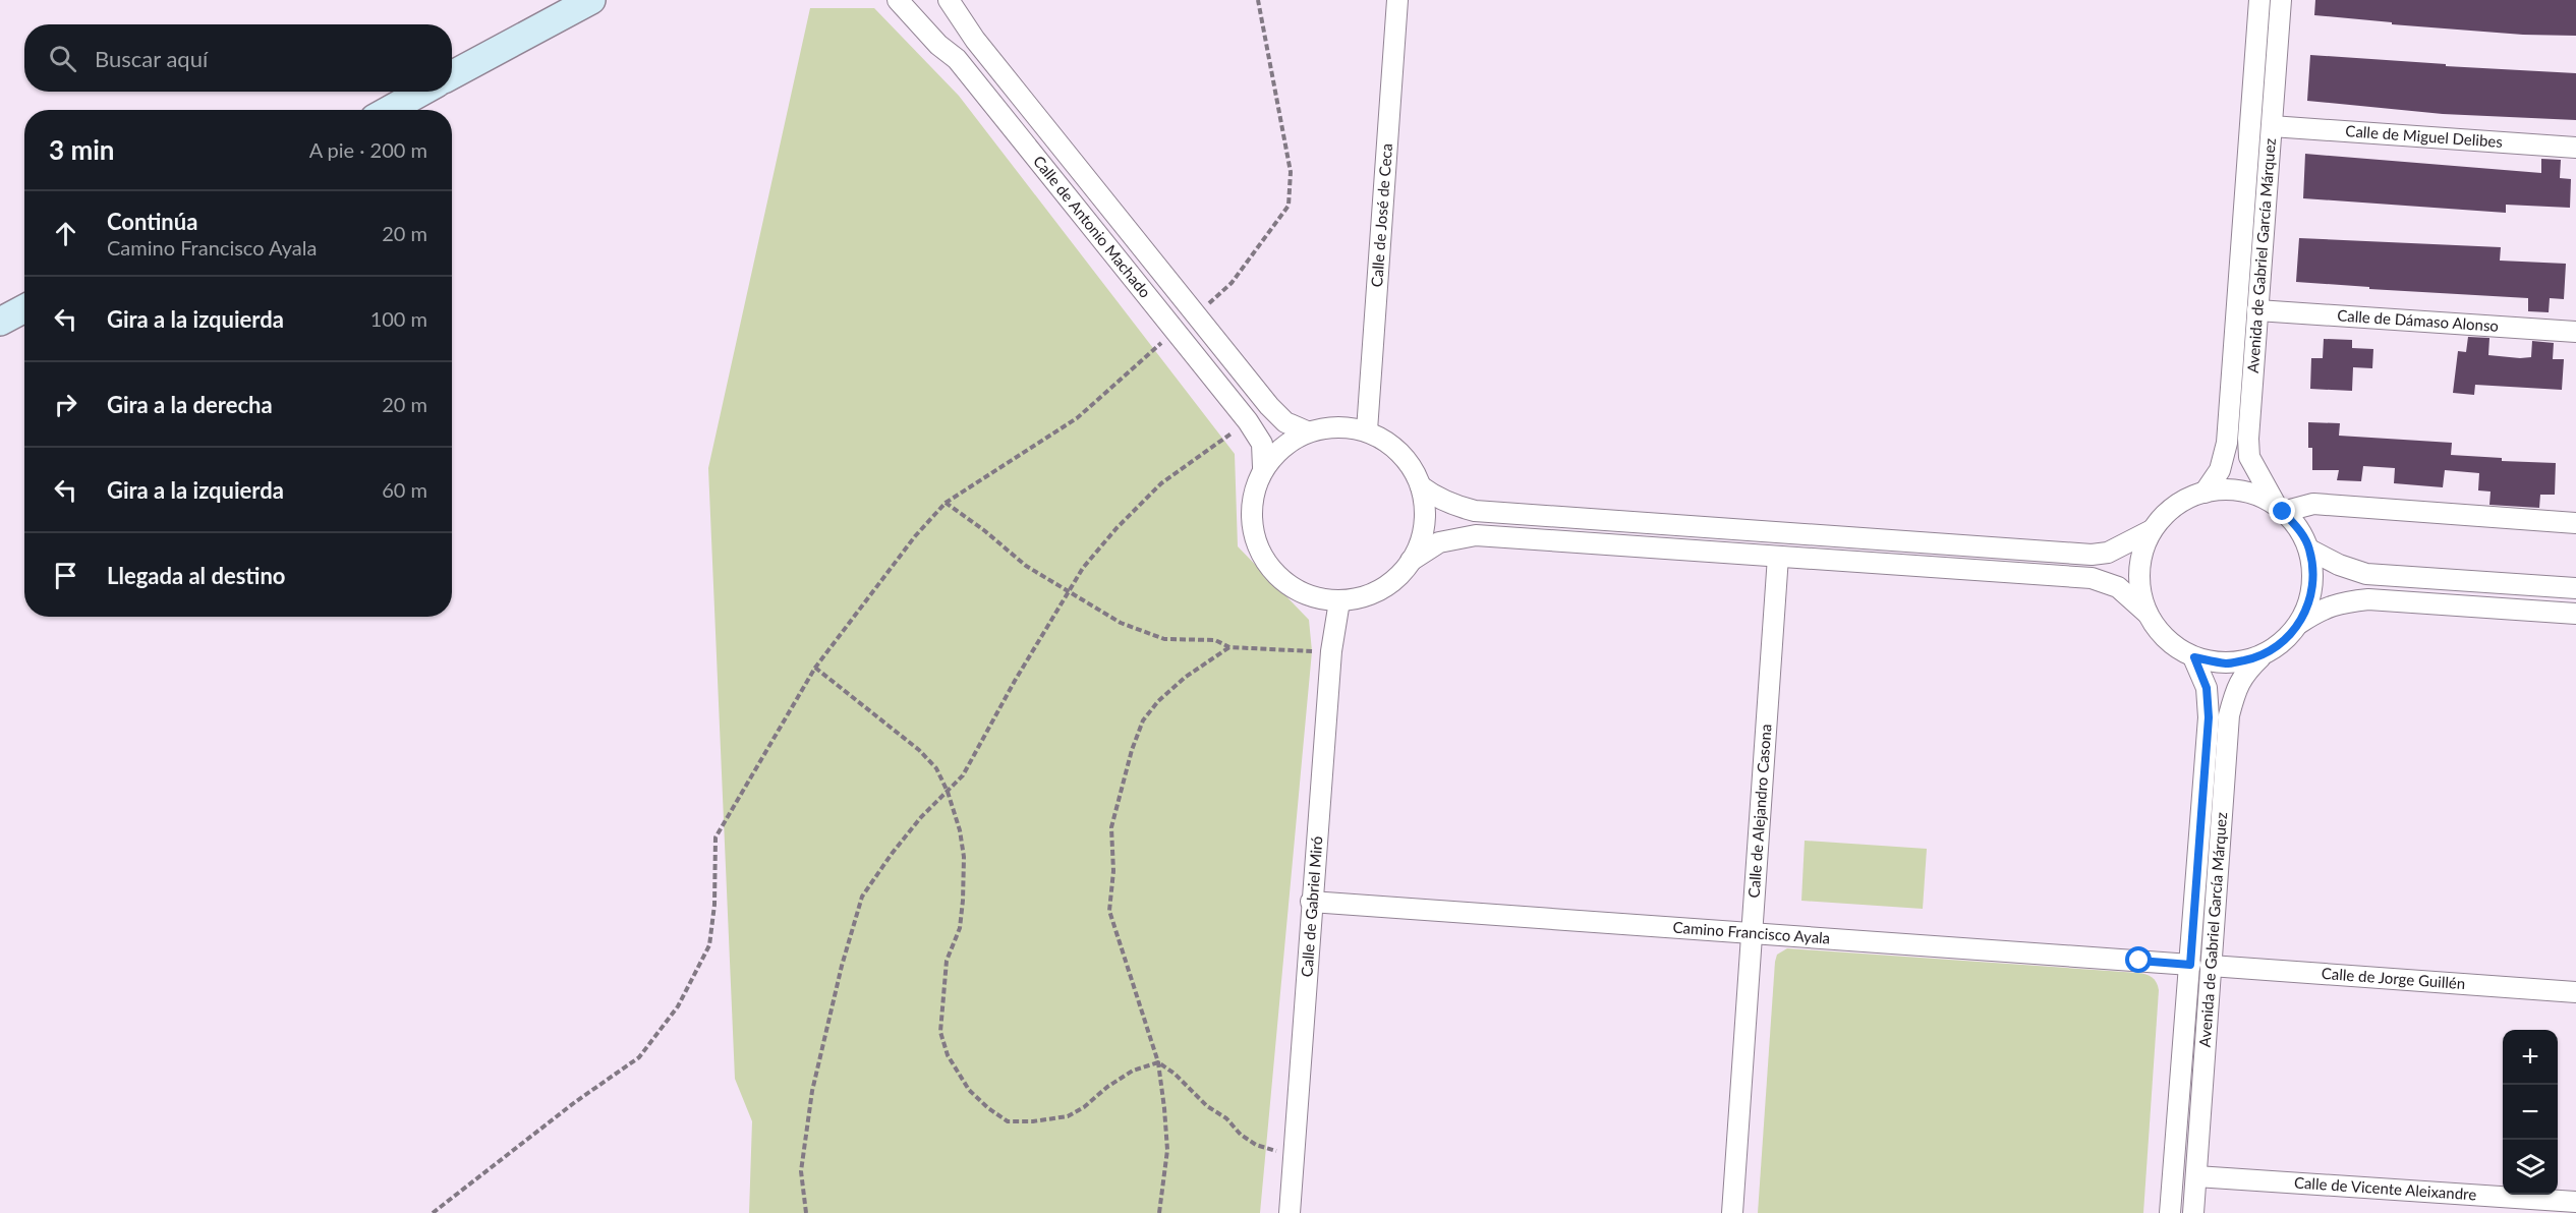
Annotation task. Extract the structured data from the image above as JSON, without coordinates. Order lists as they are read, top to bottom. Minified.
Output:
{"streets":{"street":["Calle de Miguel Delibes","Calle de José de Ceca","Calle de Antonio Machado","Avenida de Gabriel García Márquez","Calle de Dámaso Alonso","Calle de Alejandro Casona","Calle de Gabriel Miró","Camino Francisco Ayala","Calle de Jorge Guillén","Calle de Vicente Aleixandre"]},"crossings":[["Calle de Miguel Delibes","Avenida de Gabriel García Márquez"],["Calle de José de Ceca","Calle de Antonio Machado"],["Calle de José de Ceca","Calle de Gabriel Miró"],["Calle de Antonio Machado","Calle de Gabriel Miró"],["Avenida de Gabriel García Márquez","Calle de Dámaso Alonso"],["Avenida de Gabriel García Márquez","Camino Francisco Ayala"],["Avenida de Gabriel García Márquez","Calle de Jorge Guillén"],["Avenida de Gabriel García Márquez","Calle de Vicente Aleixandre"],["Calle de Alejandro Casona","Camino Francisco Ayala"],["Calle de Gabriel Miró","Camino Francisco Ayala"]],"page":{"search":"Buscar aquí","heading":["3 min","A pie · 200 m"],"list":[["Continúa","Camino Francisco Ayala","20 m"],["Gira a la izquierda","100 m"],["Gira a la derecha","20 m"],["Gira a la izquierda","60 m"],"Llegada al destino"],"map_buttons":["+","−"]}}
